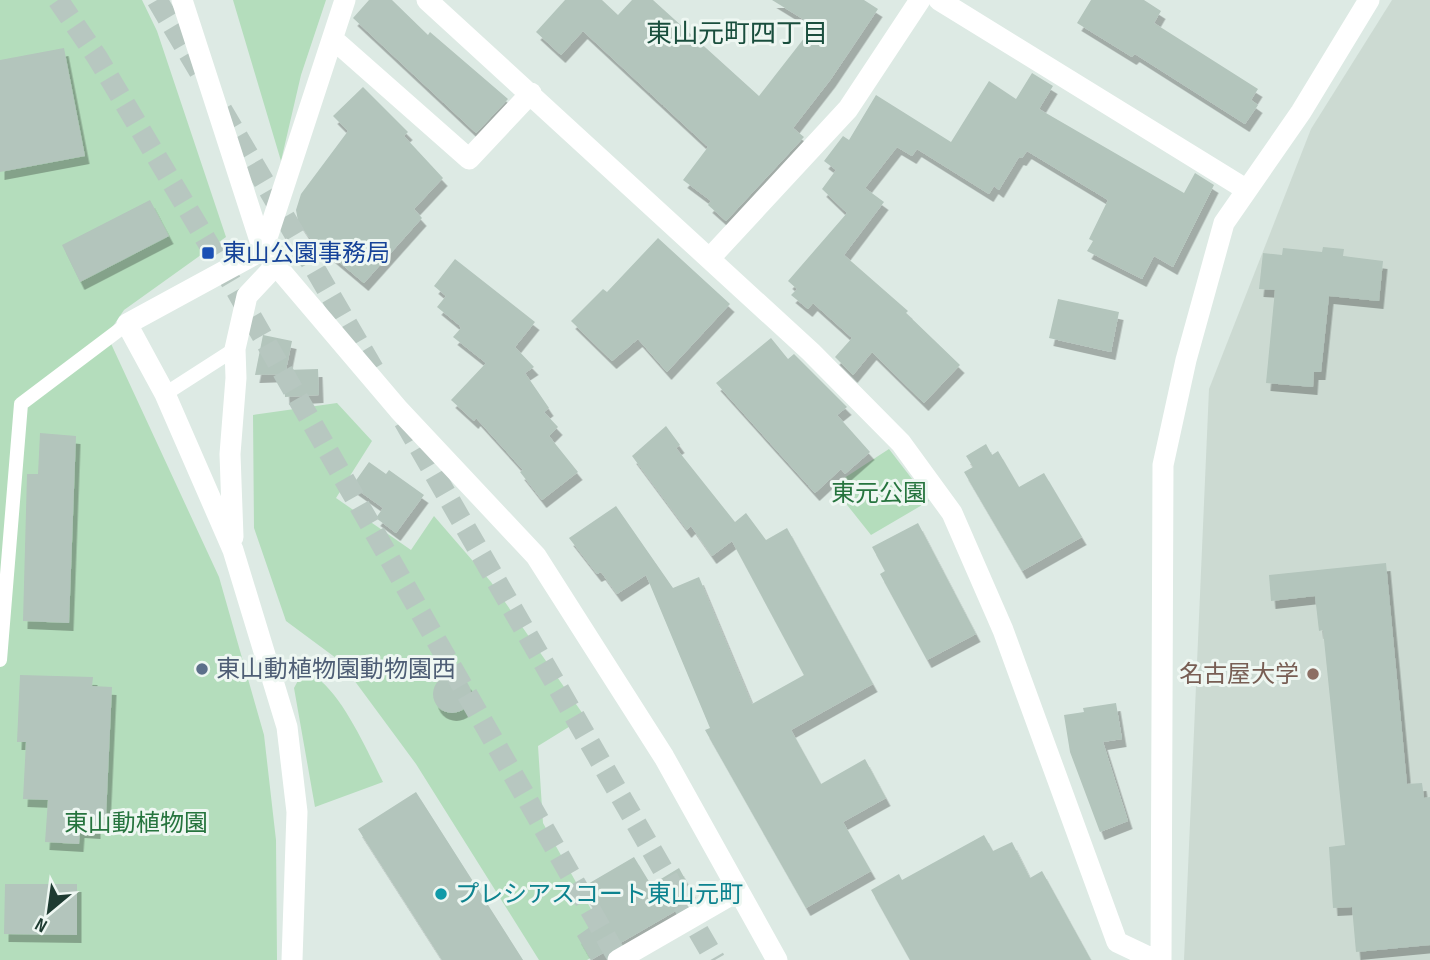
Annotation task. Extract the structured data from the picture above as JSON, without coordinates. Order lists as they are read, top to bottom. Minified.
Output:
{"districts":["東山元町四丁目"],"parks":["東元公園","東山動植物園"],"places":{"transit":["東山公園事務局"],"other":["東山動植物園動物園西","名古屋大学","プレシアスコート東山元町"]},"north":"bottom left"}
